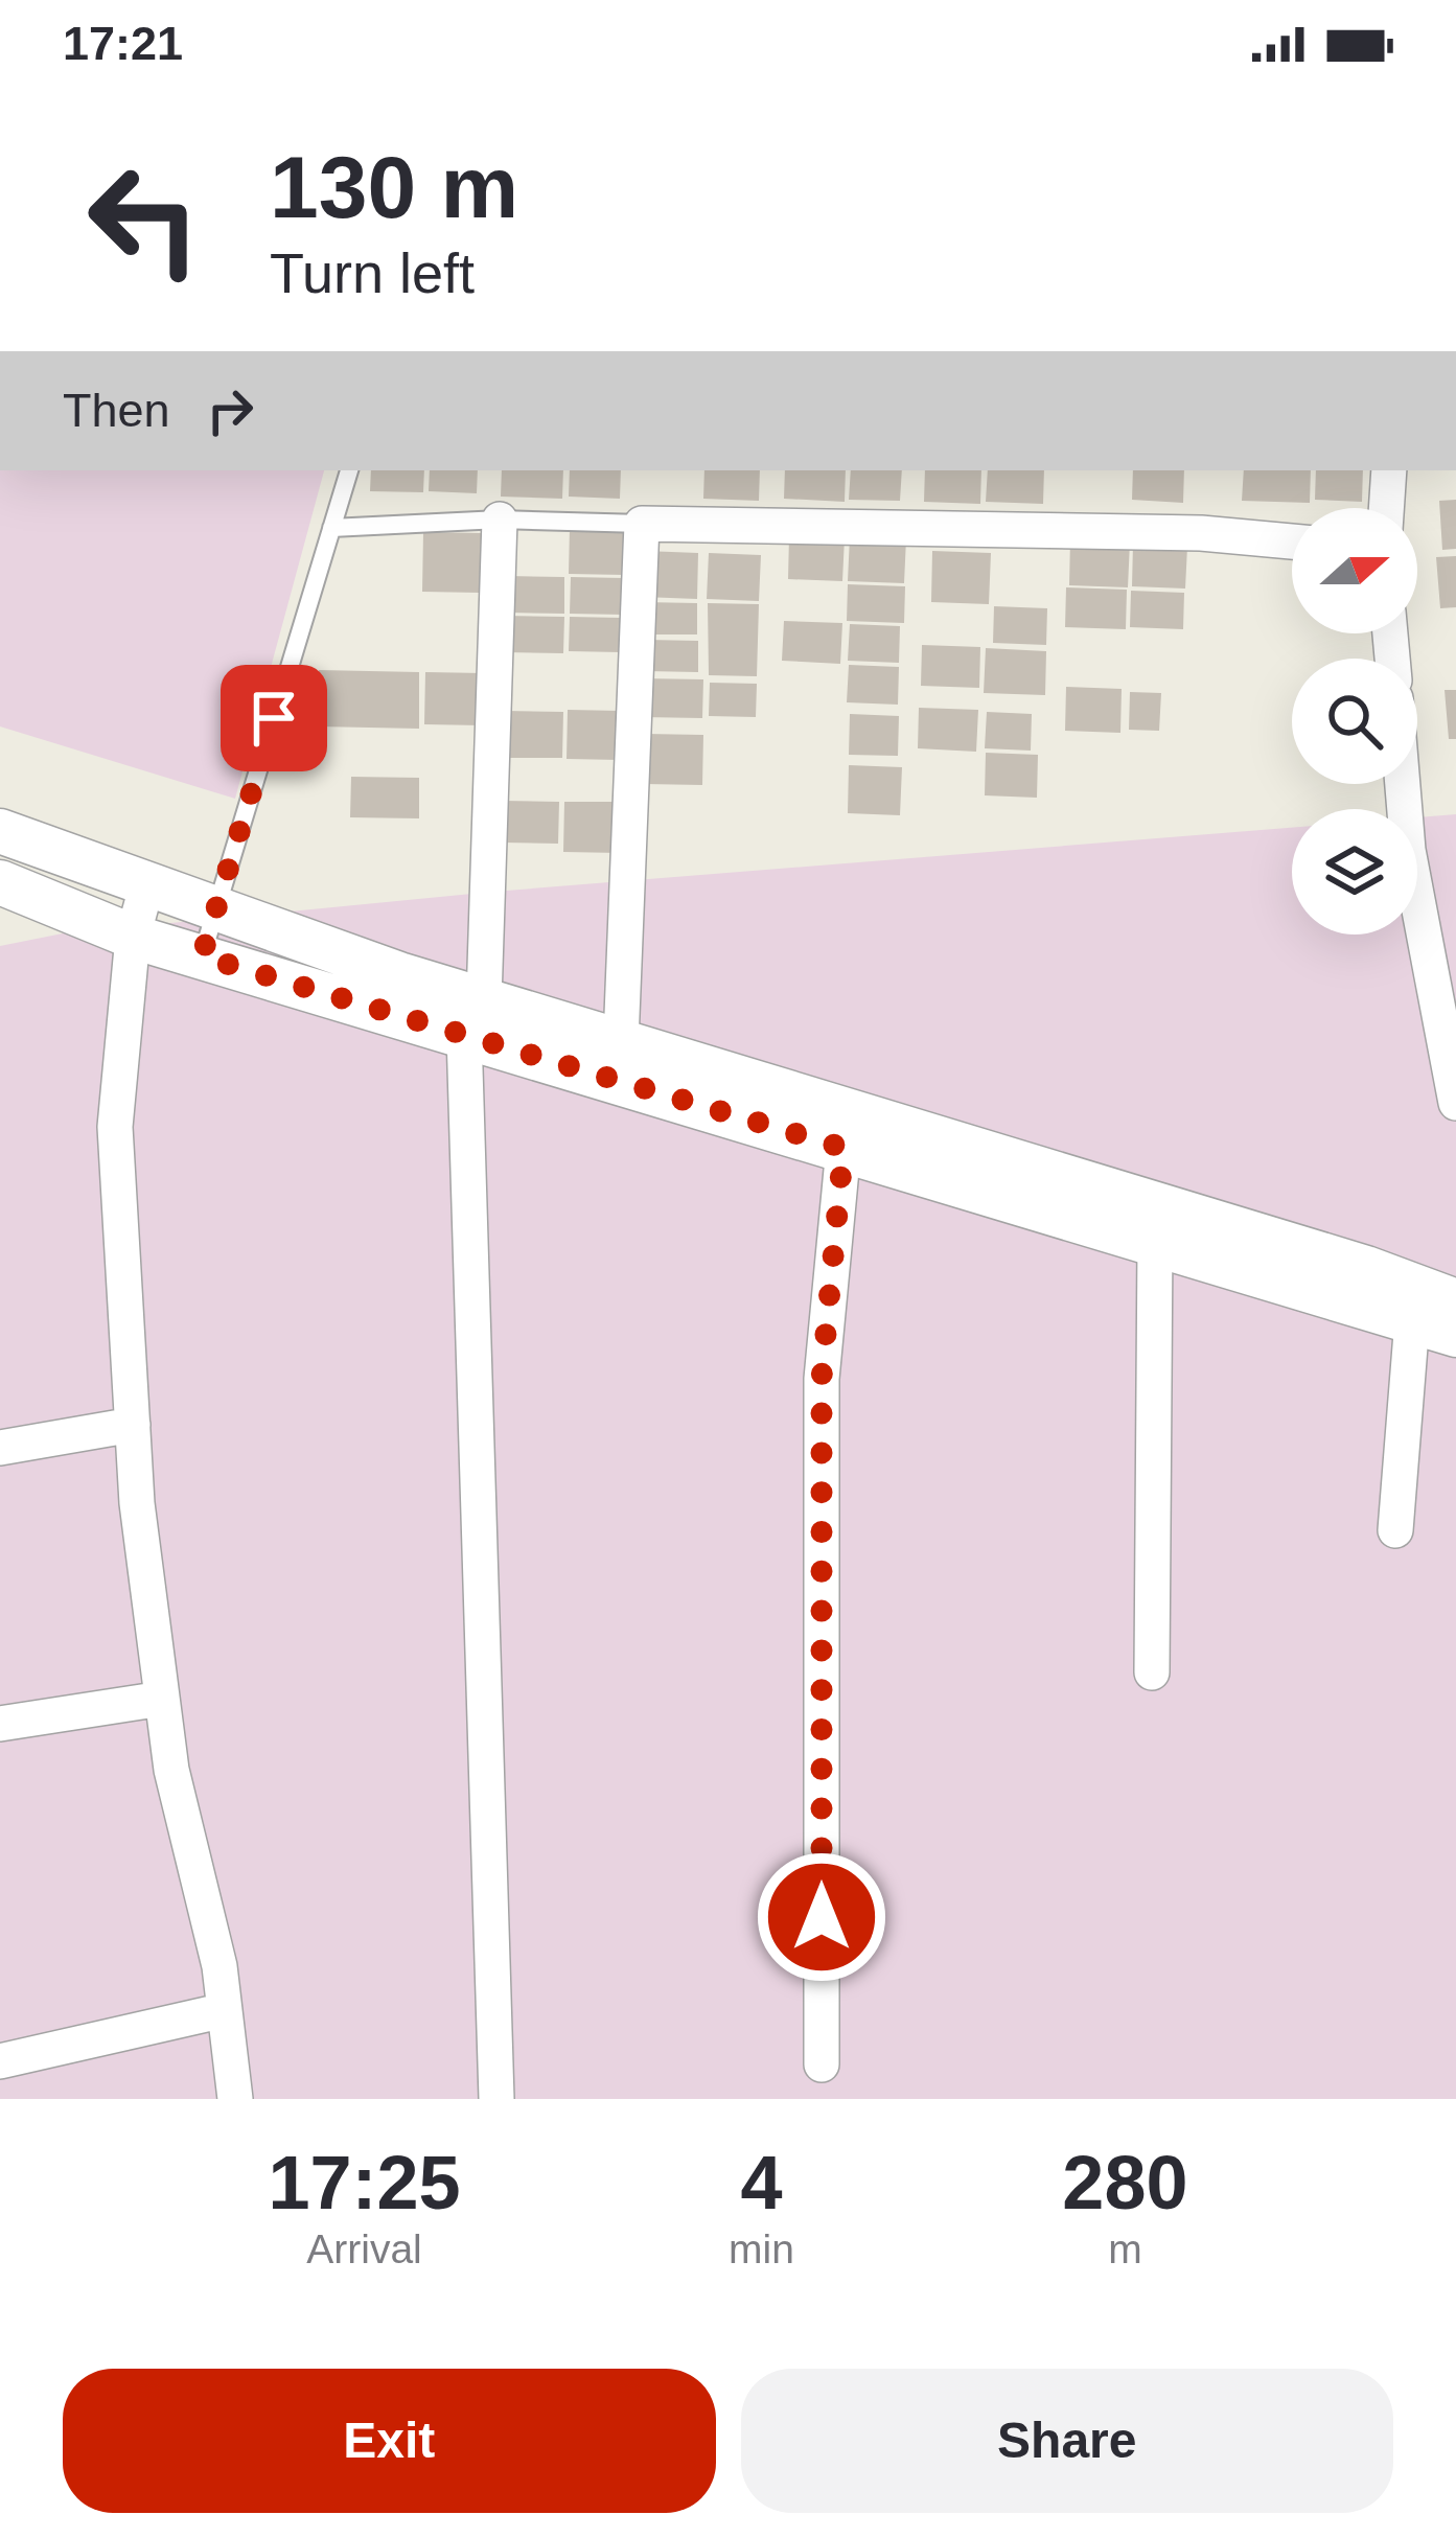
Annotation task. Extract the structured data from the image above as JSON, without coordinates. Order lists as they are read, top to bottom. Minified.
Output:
{"north":"right","page":{"status":"17:21","turn":["130 m","Turn left"],"then":"Then","eta":["17:25","Arrival","4","min","280","m"],"buttons":["Exit","Share"]}}
